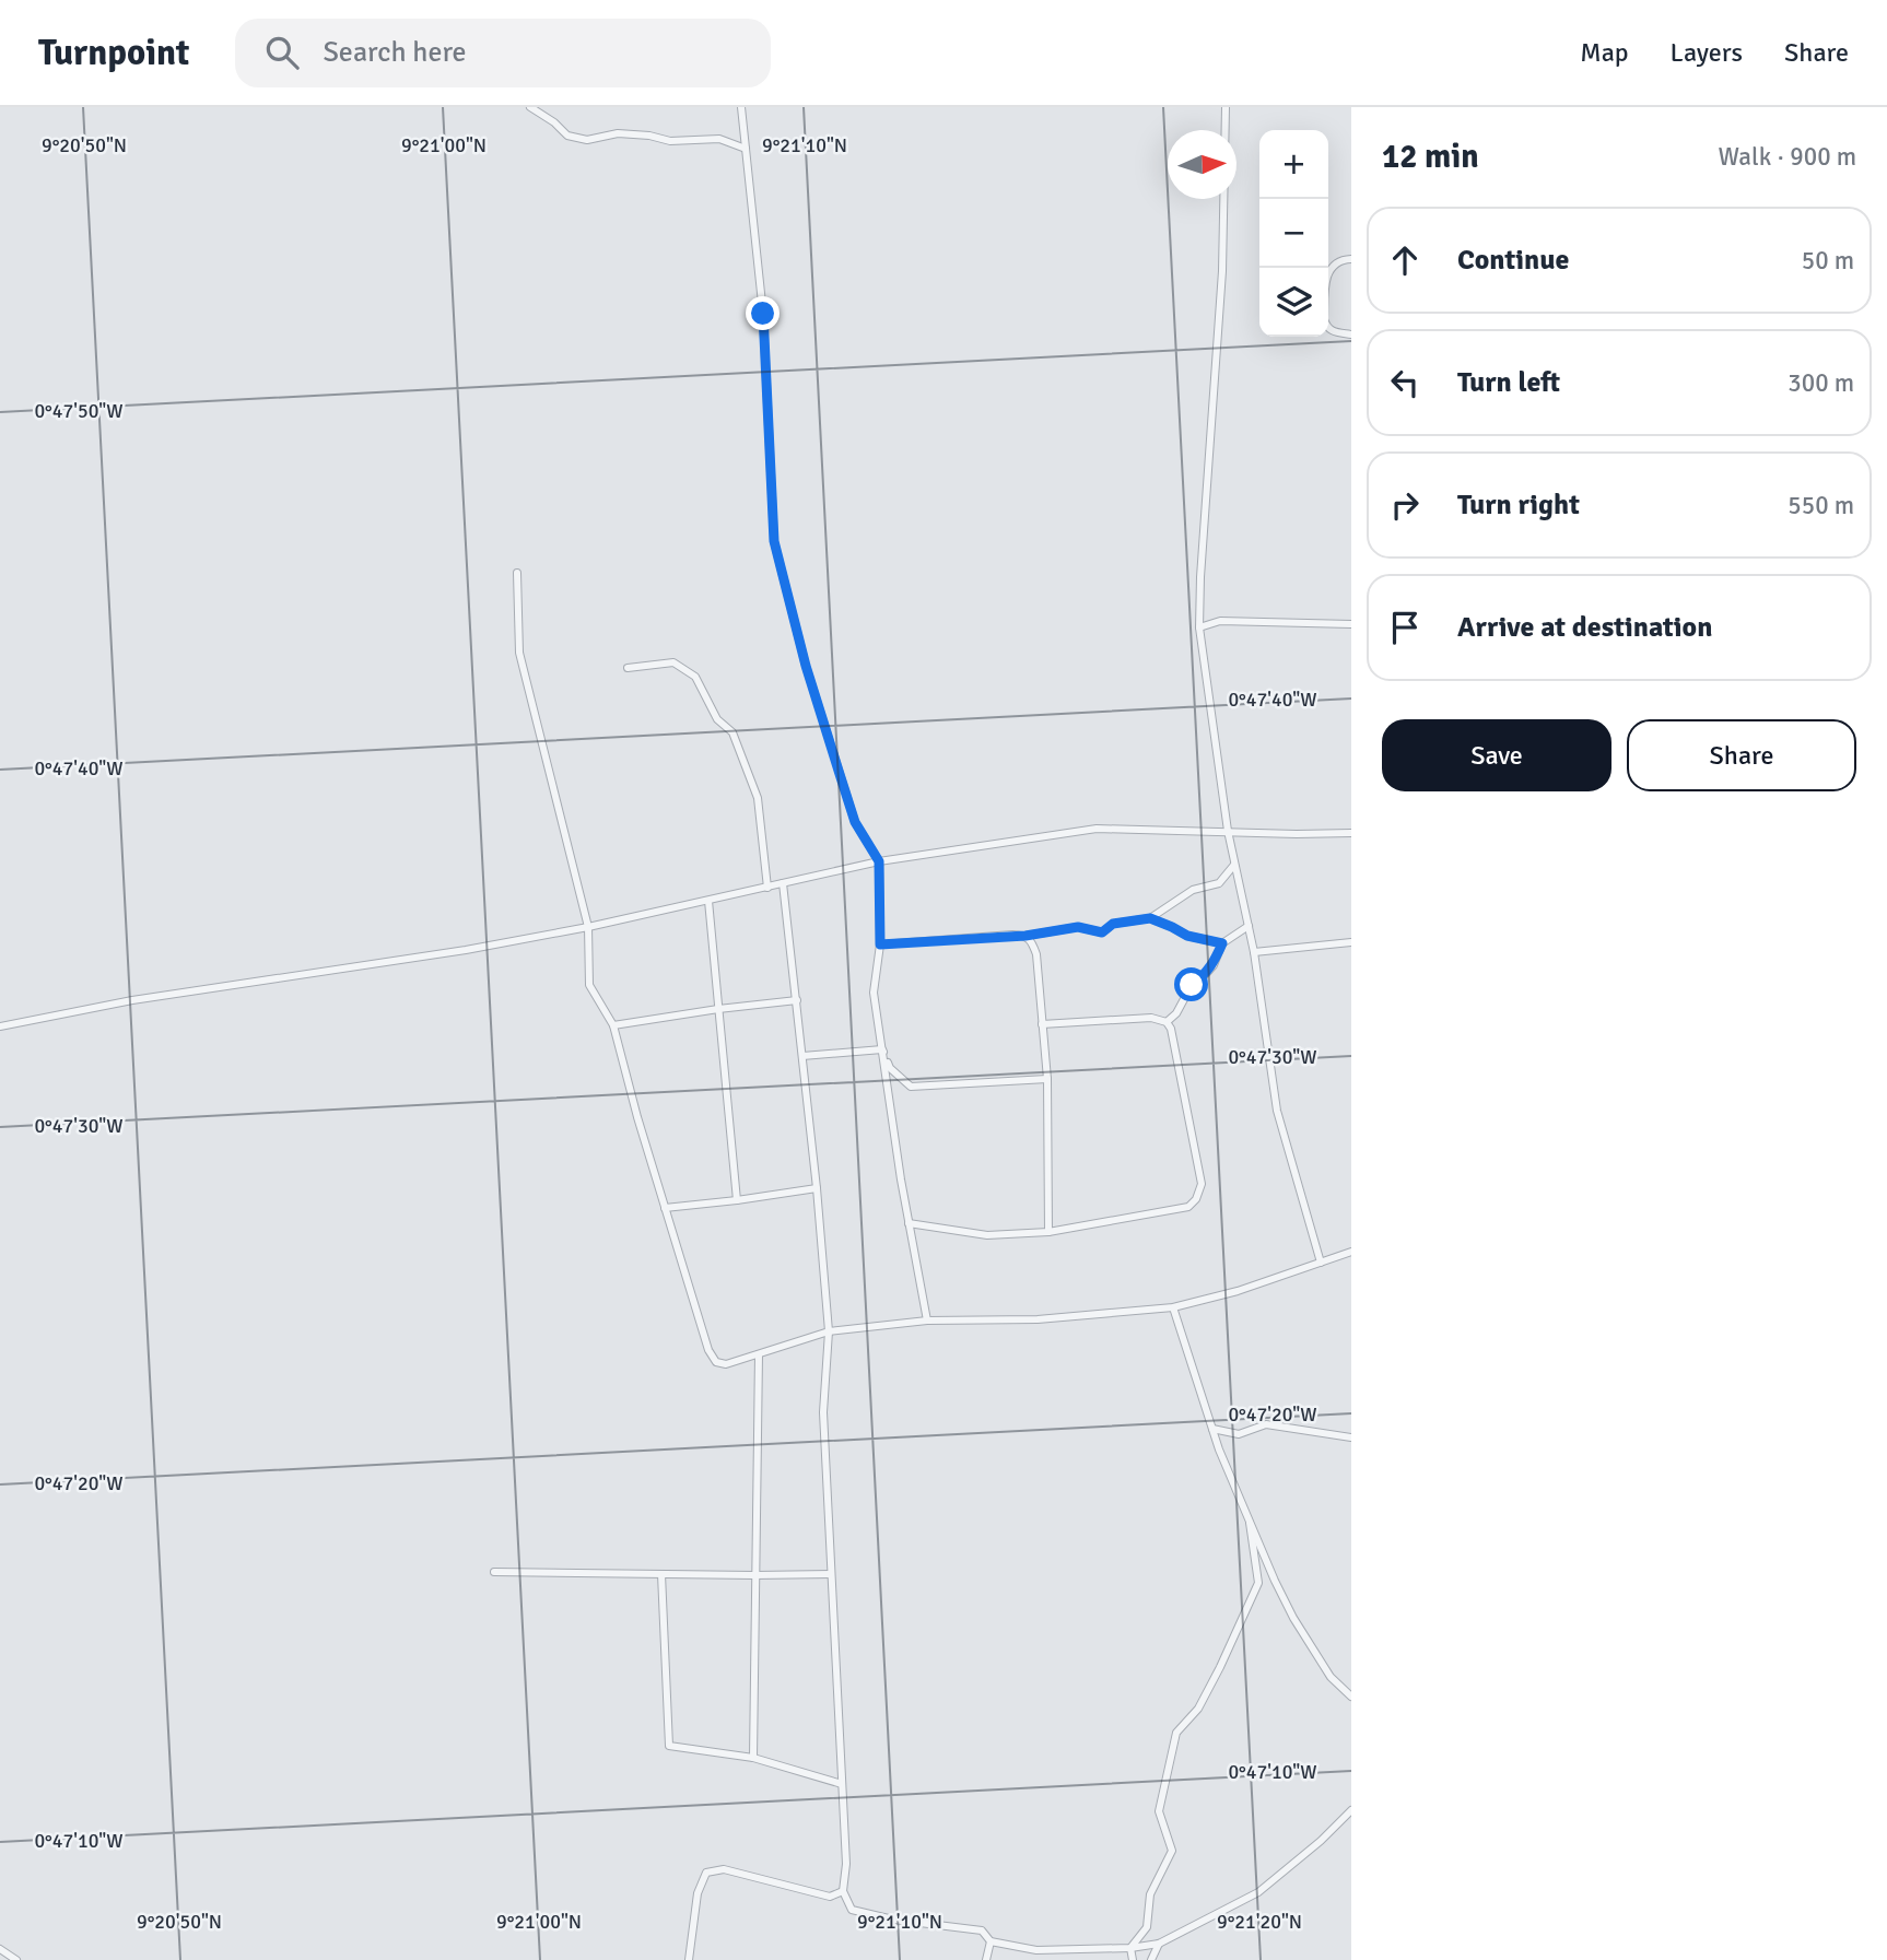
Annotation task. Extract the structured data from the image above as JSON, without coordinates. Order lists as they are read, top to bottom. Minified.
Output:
{"north":"right","page":{"header":"Turnpoint","search":"Search here","nav":["Map","Layers","Share"],"heading":["12 min","Walk · 900 m"],"map_buttons":["+","−"],"list":[["Continue","50 m"],["Turn left","300 m"],["Turn right","550 m"],"Arrive at destination"],"buttons":["Save","Share"]},"coordinates":["9°20'50\"N","9°21'00\"N","9°21'10\"N","0°47'50\"W","0°47'40\"W","0°47'30\"W","0°47'20\"W","0°47'10\"W","9°21'20\"N"]}
